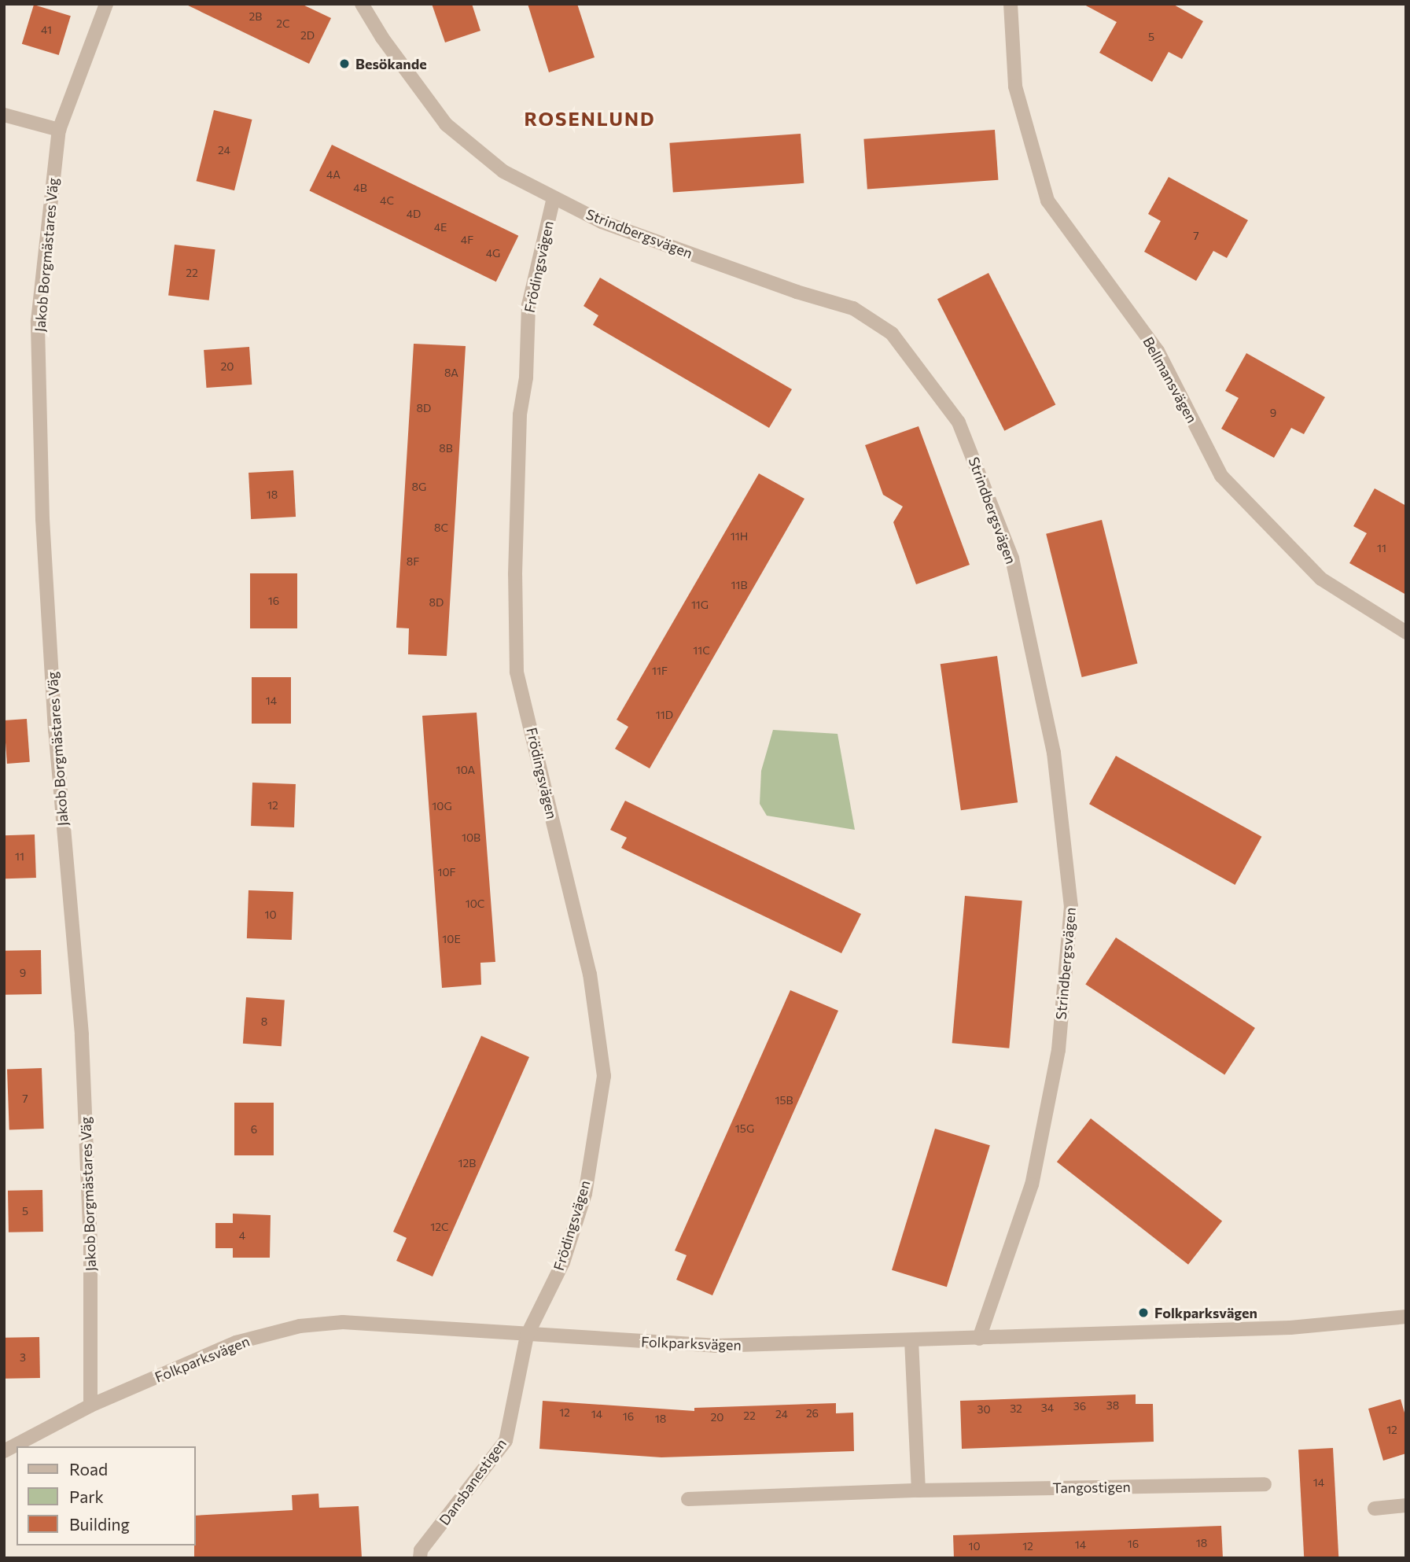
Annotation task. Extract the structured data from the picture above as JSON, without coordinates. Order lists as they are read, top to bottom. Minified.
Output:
{"streets":{"street":["Strindbergsvägen","Jakob Borgmästares Väg","Frödingsvägen","Bellmansvägen","Folkparksvägen","Dansbanestigen","Tangostigen"]},"crossings":[["Strindbergsvägen","Frödingsvägen"],["Strindbergsvägen","Folkparksvägen"],["Jakob Borgmästares Väg","Folkparksvägen"],["Frödingsvägen","Folkparksvägen"],["Frödingsvägen","Dansbanestigen"],["Folkparksvägen","Dansbanestigen"]],"districts":["ROSENLUND"],"places":["Besökande","Folkparksvägen"],"house_numbers":["2B","2C","41","2D","5","24","4A","4B","4C","4D","4E","7","4F","4G","22","20","8A","8D","9","8B","8G","18","8C","11H","11","8F","11B","16","8D","11G","11C","11F","14","11D","10A","12","10G","10B","11","10F","10C","10","10E","9","8","7","15B","15G","6","12B","5","12C","4","3","38","36","34","32","30","12","26","14","24","22","16","20","18","12","14","18","16","14","10","12"],"legend":["Road","Park","Building"]}
